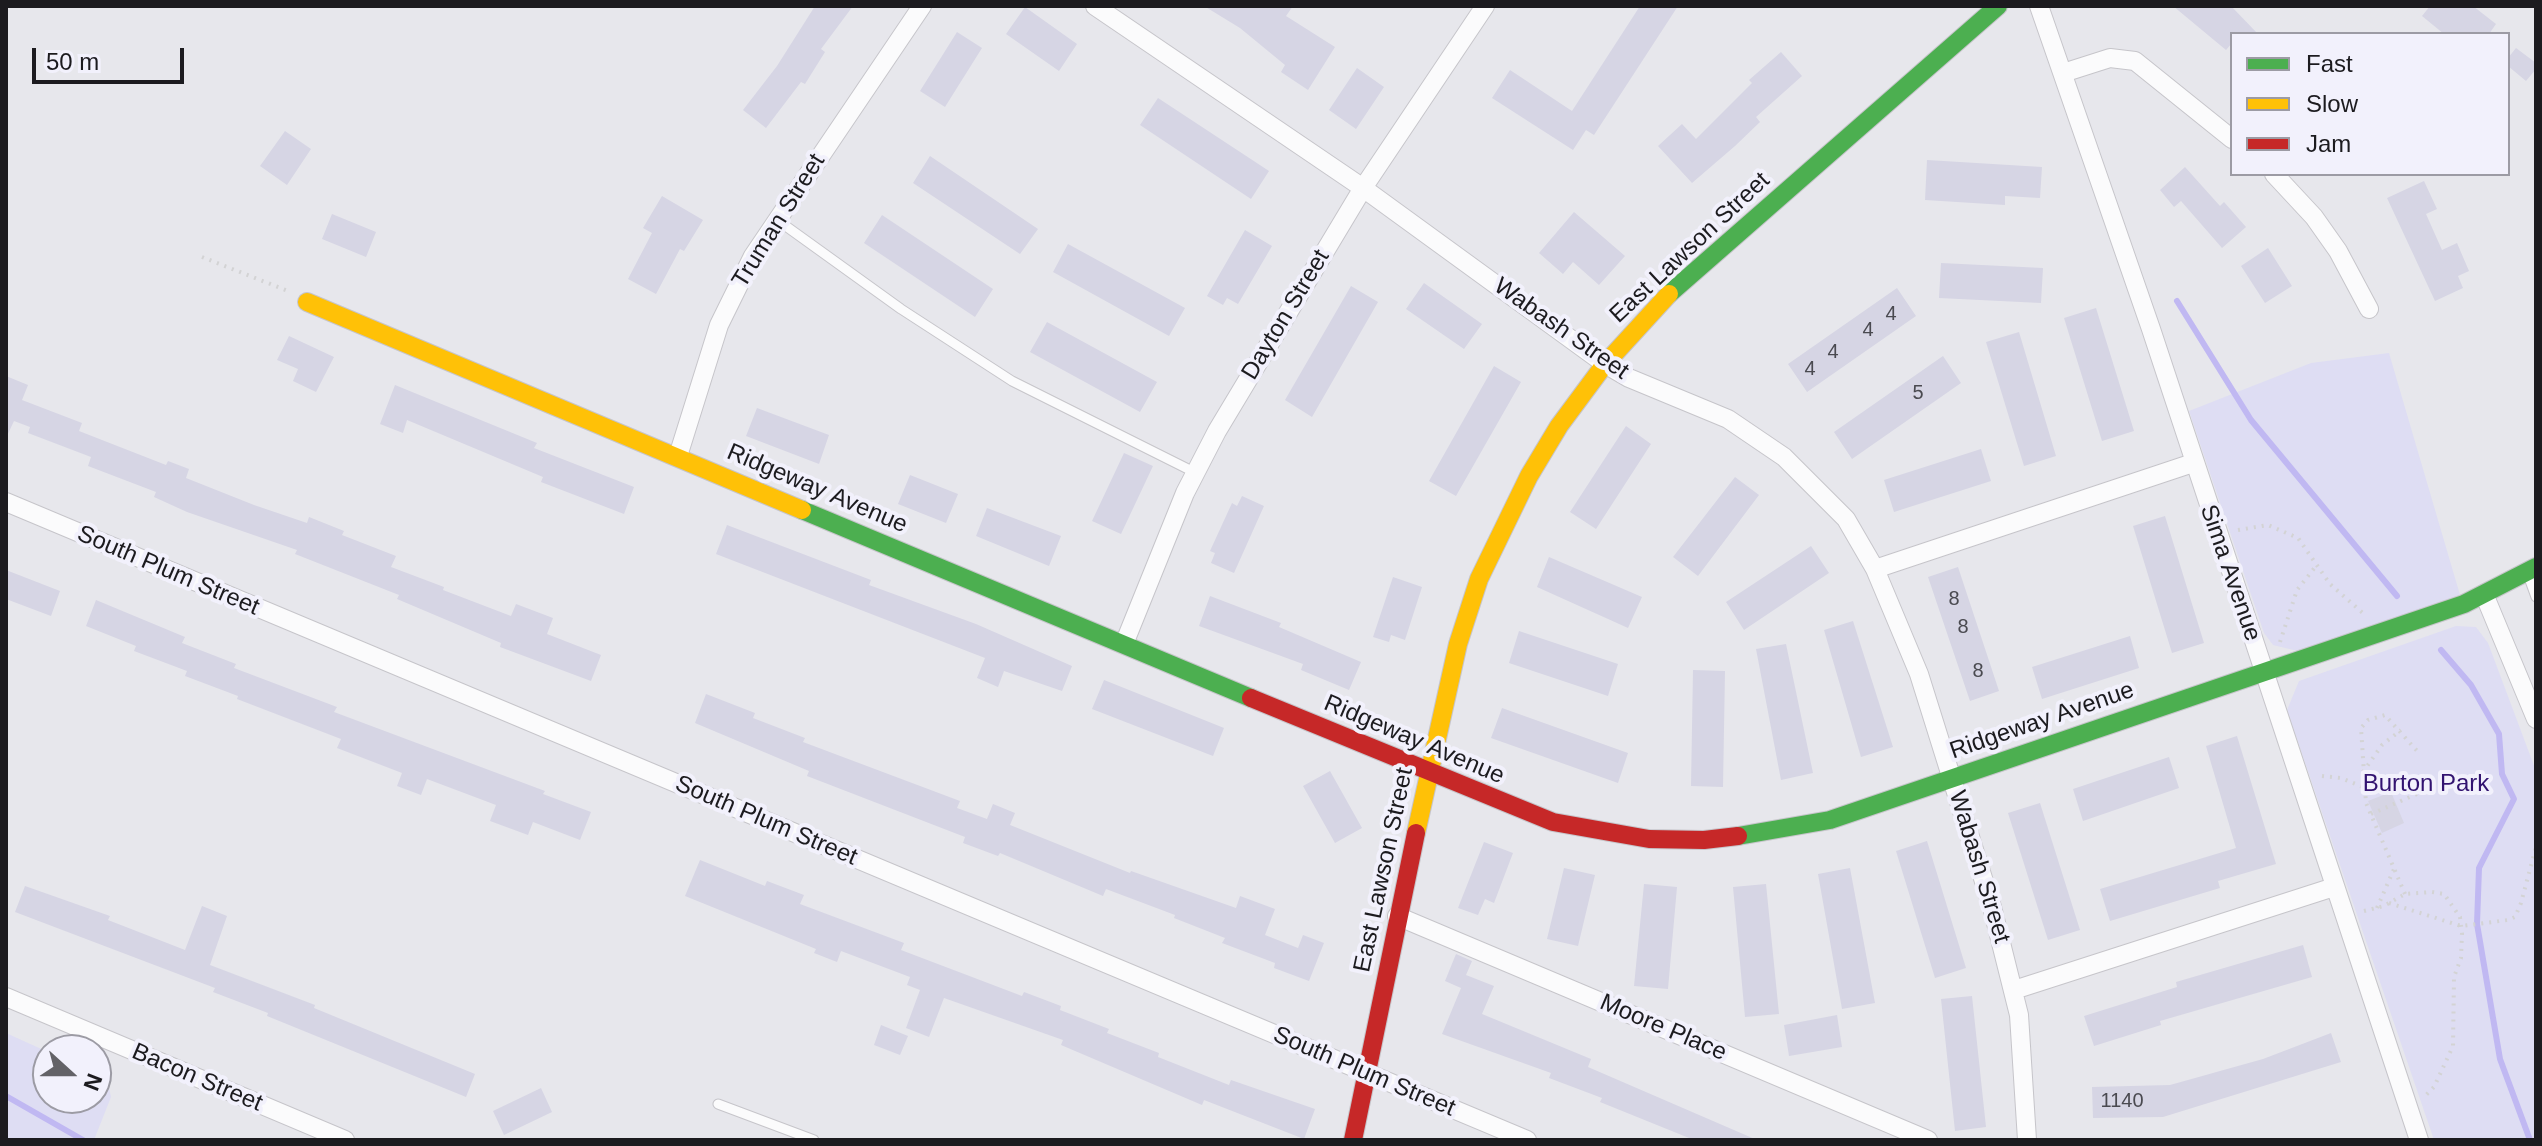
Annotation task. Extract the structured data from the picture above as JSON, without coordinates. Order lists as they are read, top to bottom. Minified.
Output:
{"streets":{"street":["Truman Street","East Lawson Street","Dayton Street","Wabash Street","Ridgeway Avenue","South Plum Street","Sima Avenue","Moore Place","Bacon Street"]},"crossings":[["Truman Street","Ridgeway Avenue"],["East Lawson Street","Wabash Street"],["East Lawson Street","Ridgeway Avenue"],["East Lawson Street","South Plum Street"],["East Lawson Street","Moore Place"],["Dayton Street","Wabash Street"],["Dayton Street","Ridgeway Avenue"],["Wabash Street","Ridgeway Avenue"],["Ridgeway Avenue","Sima Avenue"]],"parks":["Burton Park"],"house_numbers":["4","4","4","4","5","8","8","8","1140"],"legend":["Fast","Slow","Jam"],"scale_bar":"50 m","north":"right"}
